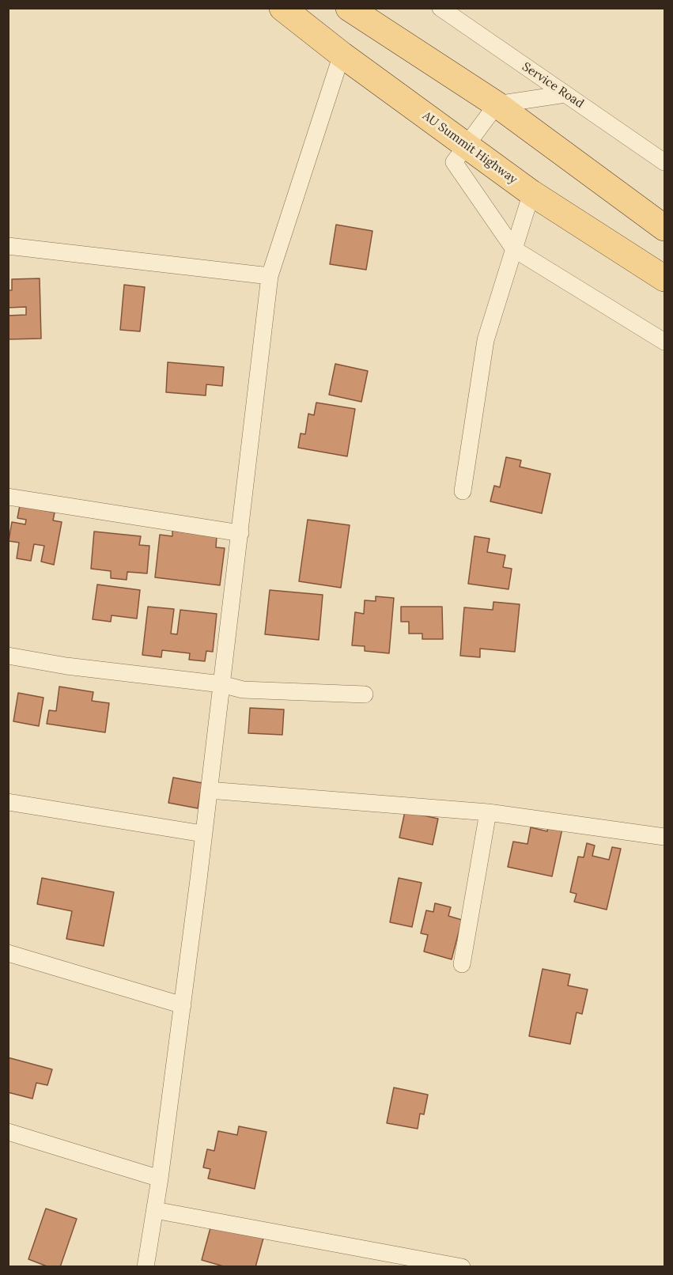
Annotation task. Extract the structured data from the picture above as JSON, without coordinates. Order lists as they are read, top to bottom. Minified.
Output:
{"streets":{"main road":["AU Summit Highway"],"street":["Service Road"]}}
